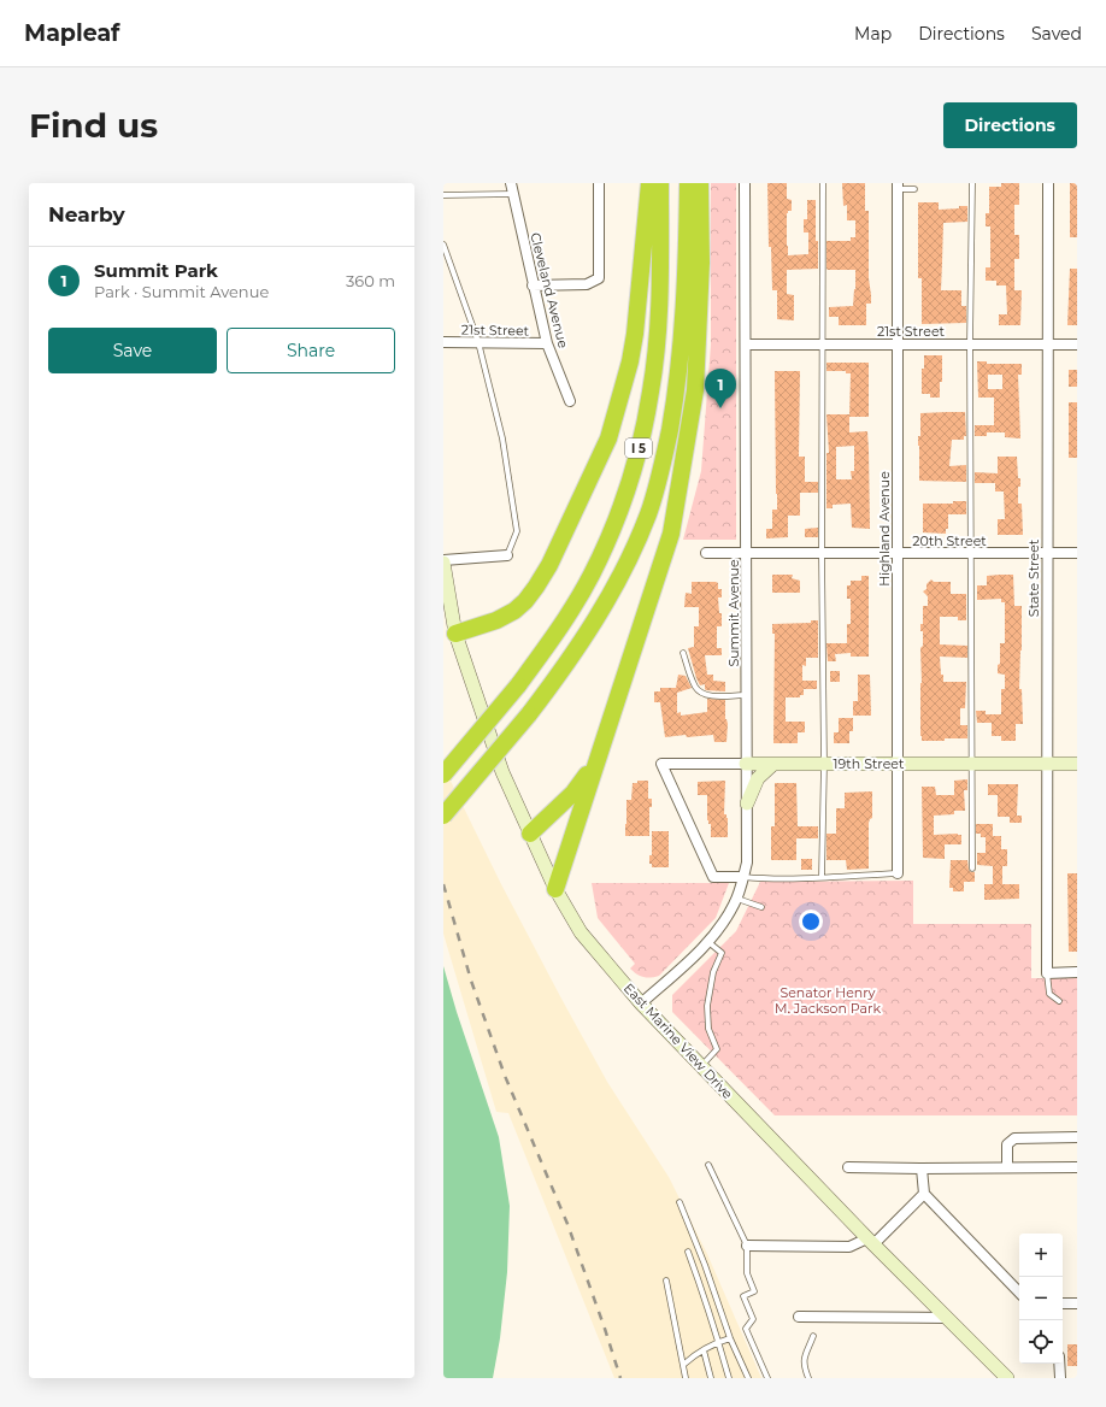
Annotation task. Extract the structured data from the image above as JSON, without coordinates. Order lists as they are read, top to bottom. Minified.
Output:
{"streets":{"highway":["I 5"],"main road":["19th Street","East Marine View Drive"],"street":["Cleveland Avenue","21st Street","Highland Avenue","20th Street","State Street","Summit Avenue"]},"crossings":[["Cleveland Avenue","21st Street"],["21st Street","Highland Avenue"],["21st Street","State Street"],["21st Street","Summit Avenue"],["Highland Avenue","20th Street"],["Highland Avenue","19th Street"],["20th Street","State Street"],["20th Street","Summit Avenue"],["State Street","19th Street"],["Summit Avenue","19th Street"],["Summit Avenue","East Marine View Drive"]],"parks":["Senator Henry M. Jackson Park"],"page":{"header":"Mapleaf","nav":["Map","Directions","Saved"],"buttons":["Directions",["Save","Share"]],"title":"Find us","heading":"Nearby","list":[{"mark":"1","name":"Summit Park","note":"Park · Summit Avenue","value":"360 m"}],"pins":"1","map_buttons":["+","−"]}}
